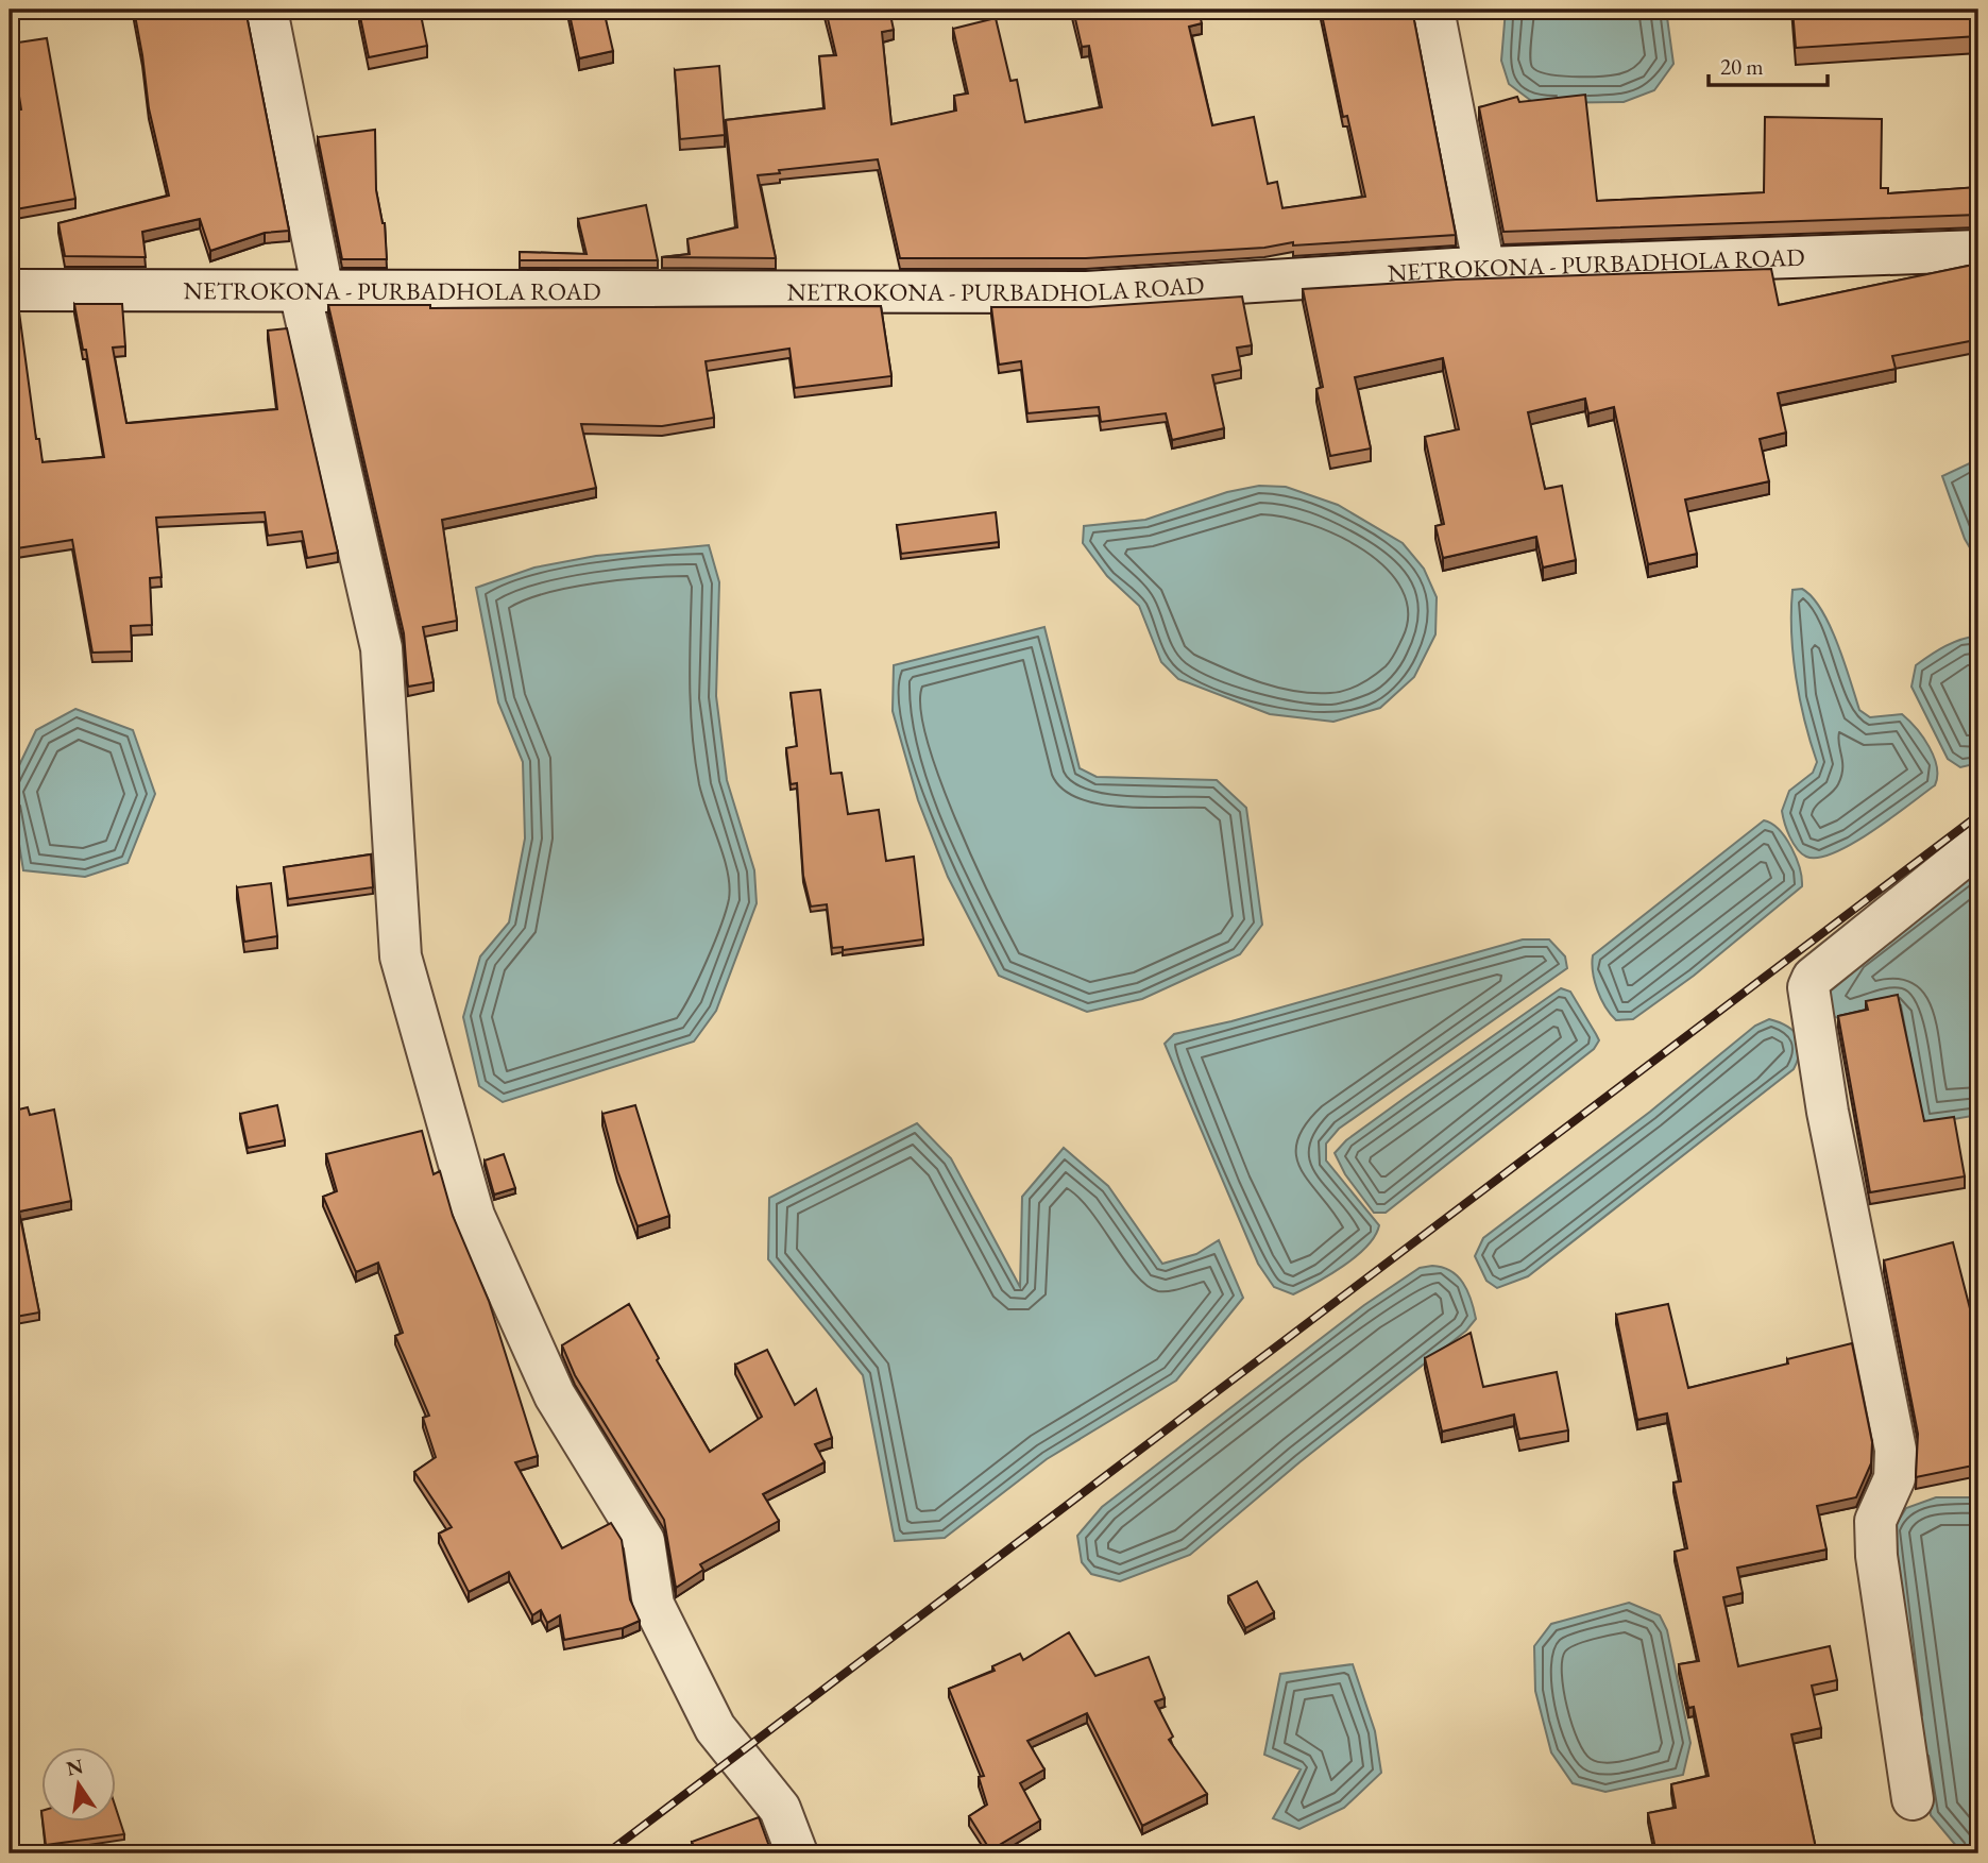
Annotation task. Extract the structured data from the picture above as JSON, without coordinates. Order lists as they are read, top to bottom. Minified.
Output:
{"streets":{"street":["NETROKONA - PURBADHOLA ROAD"]},"scale_bar":"20 m","north":"top"}
